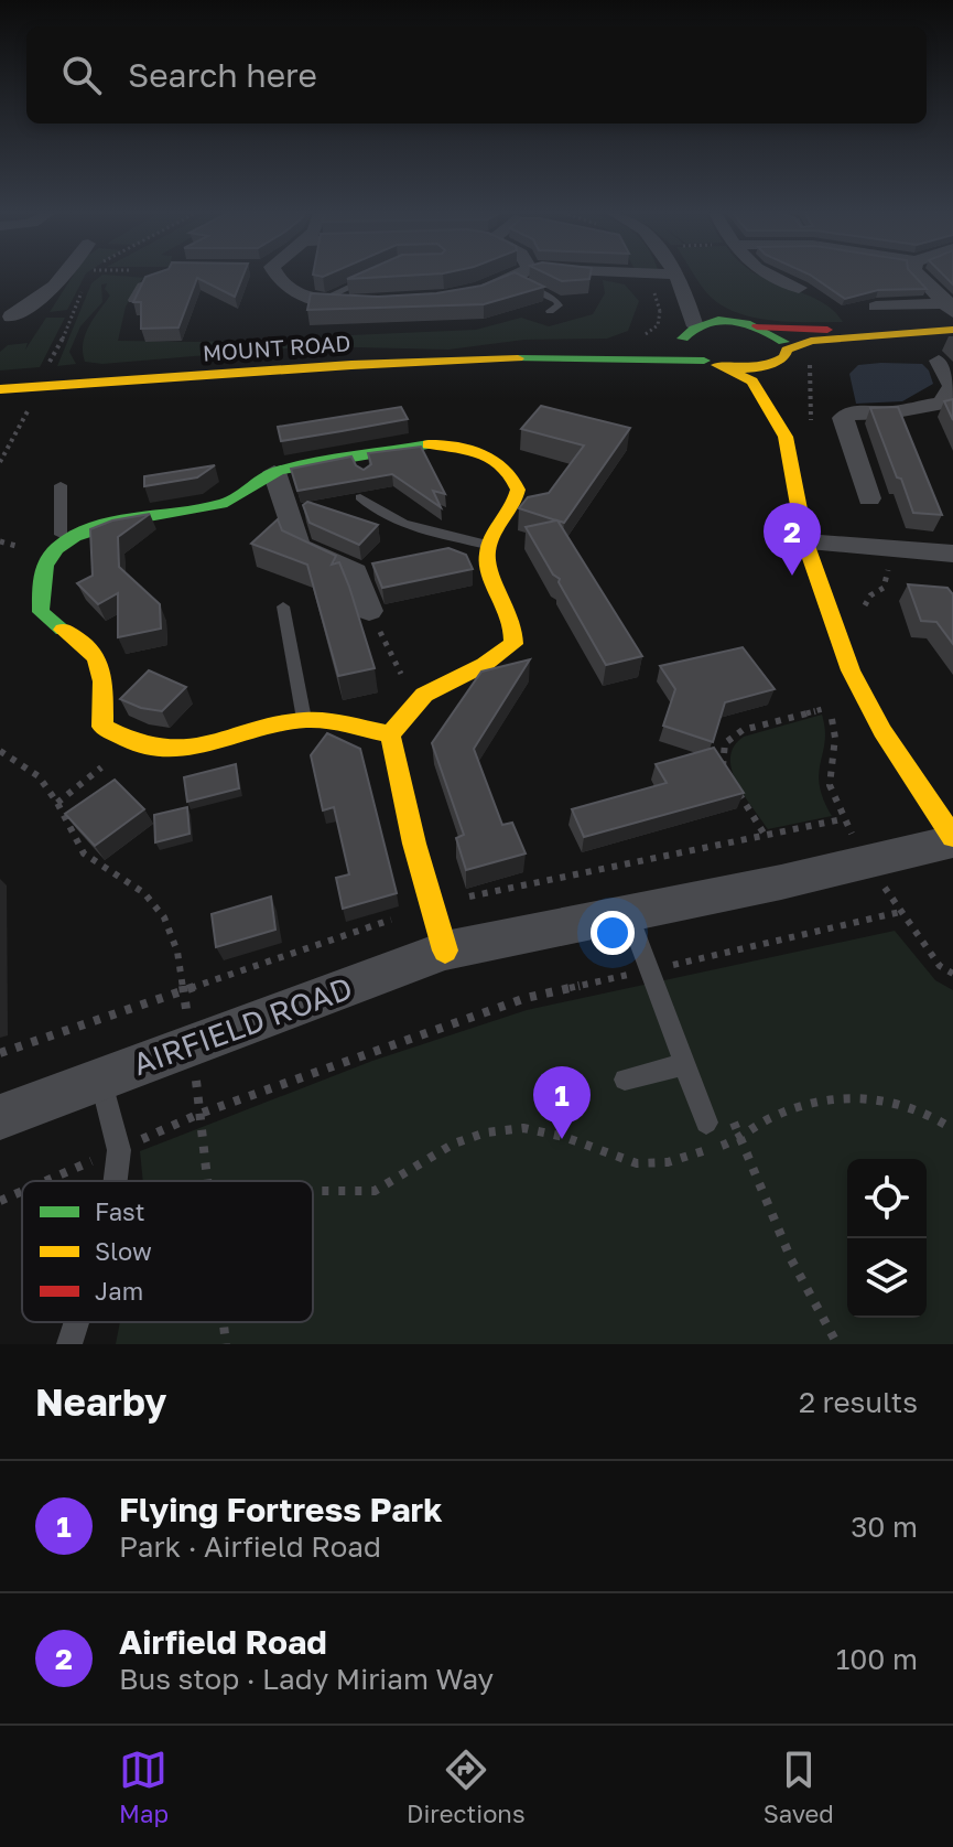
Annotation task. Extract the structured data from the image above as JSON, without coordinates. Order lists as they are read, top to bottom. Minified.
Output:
{"streets":{"street":["MOUNT ROAD","AIRFIELD ROAD"]},"legend":["Fast","Slow","Jam"],"page":{"search":"Search here","pins":["2","1"],"heading":["Nearby","2 results"],"list":[{"mark":"1","name":"Flying Fortress Park","note":"Park · Airfield Road","value":"30 m"},{"mark":"2","name":"Airfield Road","note":"Bus stop · Lady Miriam Way","value":"100 m"}],"nav":["Map","Directions","Saved"]}}
